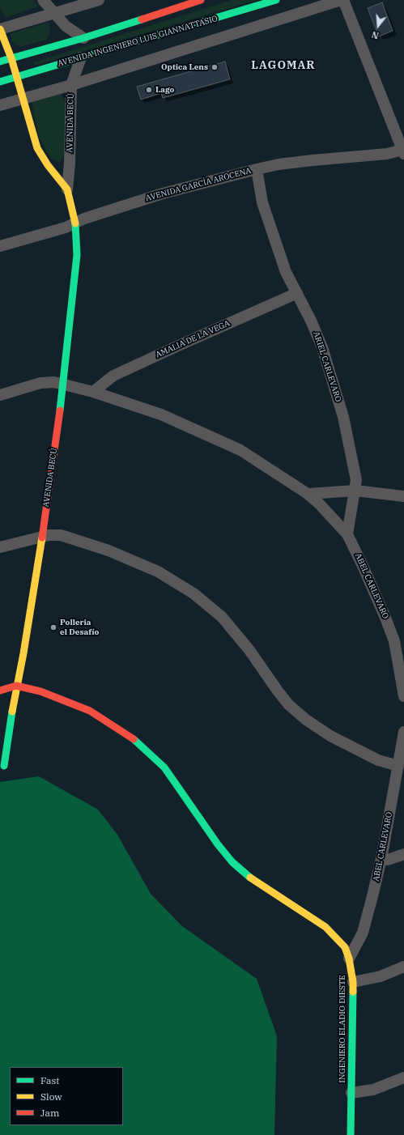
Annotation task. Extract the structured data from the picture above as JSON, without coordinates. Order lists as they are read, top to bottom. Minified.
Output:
{"streets":{"street":["AVENIDA INGENIERO LUIS GIANNATTASIO","AVENIDA BECÚ","AVENIDA GARCÍA AROCENA","AMALIA DE LA VEGA","ARIEL CARLEVARO","ABEL CARLEVARO","INGENIERO ELADIO DIESTE"]},"crossings":[["AVENIDA INGENIERO LUIS GIANNATTASIO","AVENIDA BECÚ"],["AVENIDA BECÚ","AVENIDA GARCÍA AROCENA"],["AVENIDA BECÚ","ABEL CARLEVARO"],["AVENIDA BECÚ","INGENIERO ELADIO DIESTE"],["AVENIDA GARCÍA AROCENA","ARIEL CARLEVARO"],["AMALIA DE LA VEGA","ARIEL CARLEVARO"],["AMALIA DE LA VEGA","ABEL CARLEVARO"],["ARIEL CARLEVARO","ABEL CARLEVARO"],["ABEL CARLEVARO","INGENIERO ELADIO DIESTE"]],"districts":["LAGOMAR"],"places":["Optica Lens","Lago","Polleria el Desafío"],"legend":["Fast","Slow","Jam"],"north":"bottom"}
